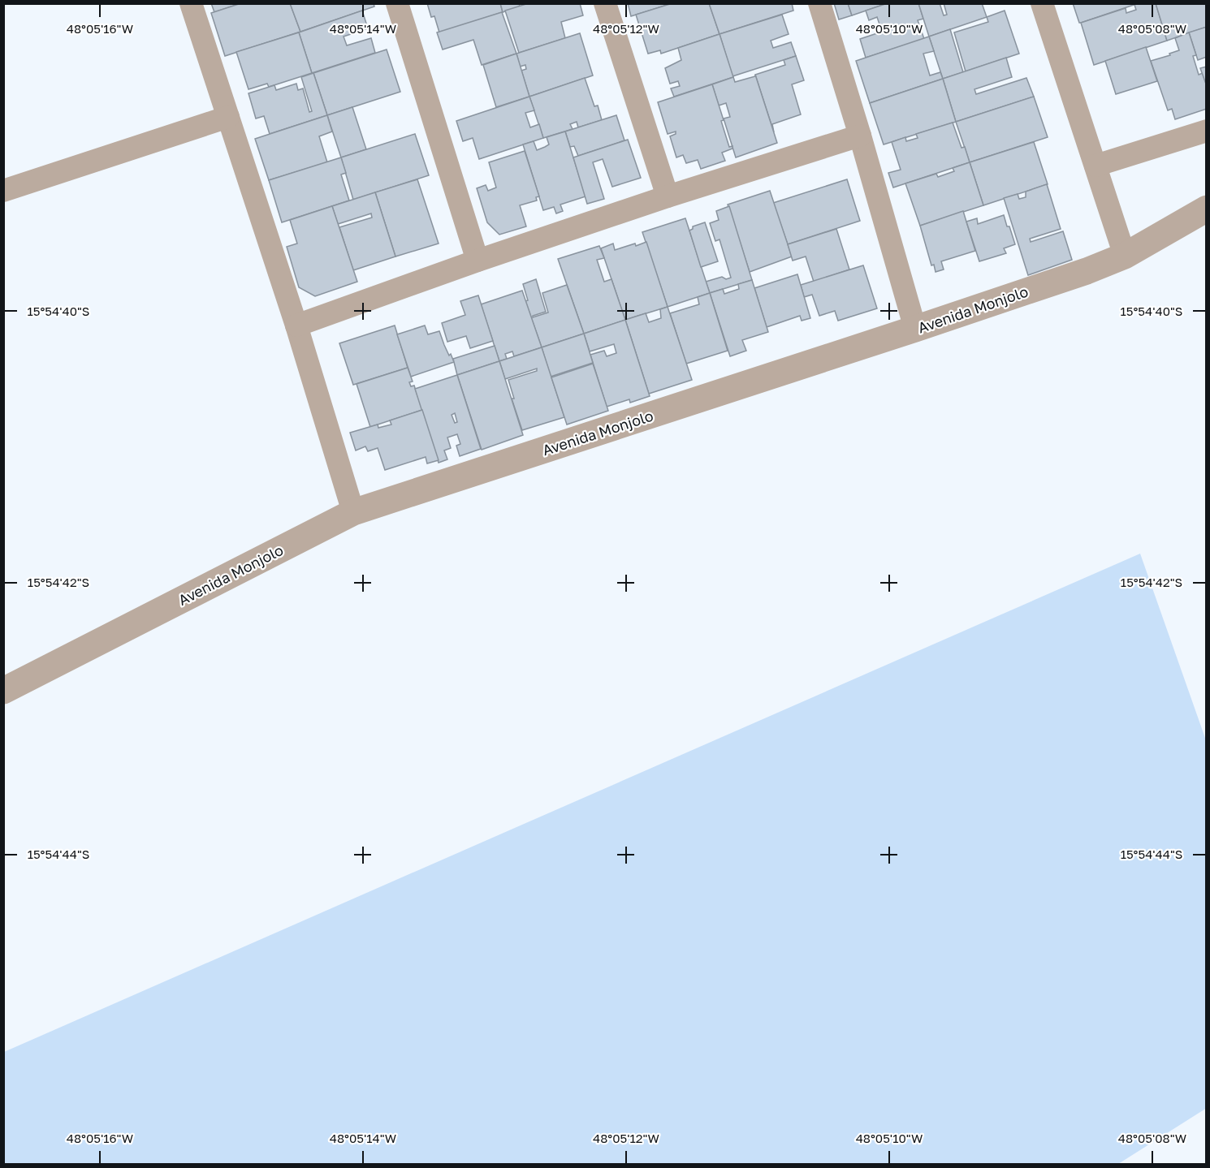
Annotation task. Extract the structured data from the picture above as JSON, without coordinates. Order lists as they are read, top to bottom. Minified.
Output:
{"streets":{"street":["Avenida Monjolo"]},"coordinates":["48°05'16\"W","48°05'14\"W","48°05'12\"W","48°05'10\"W","48°05'08\"W","15°54'40\"S","15°54'42\"S","15°54'44\"S"]}
